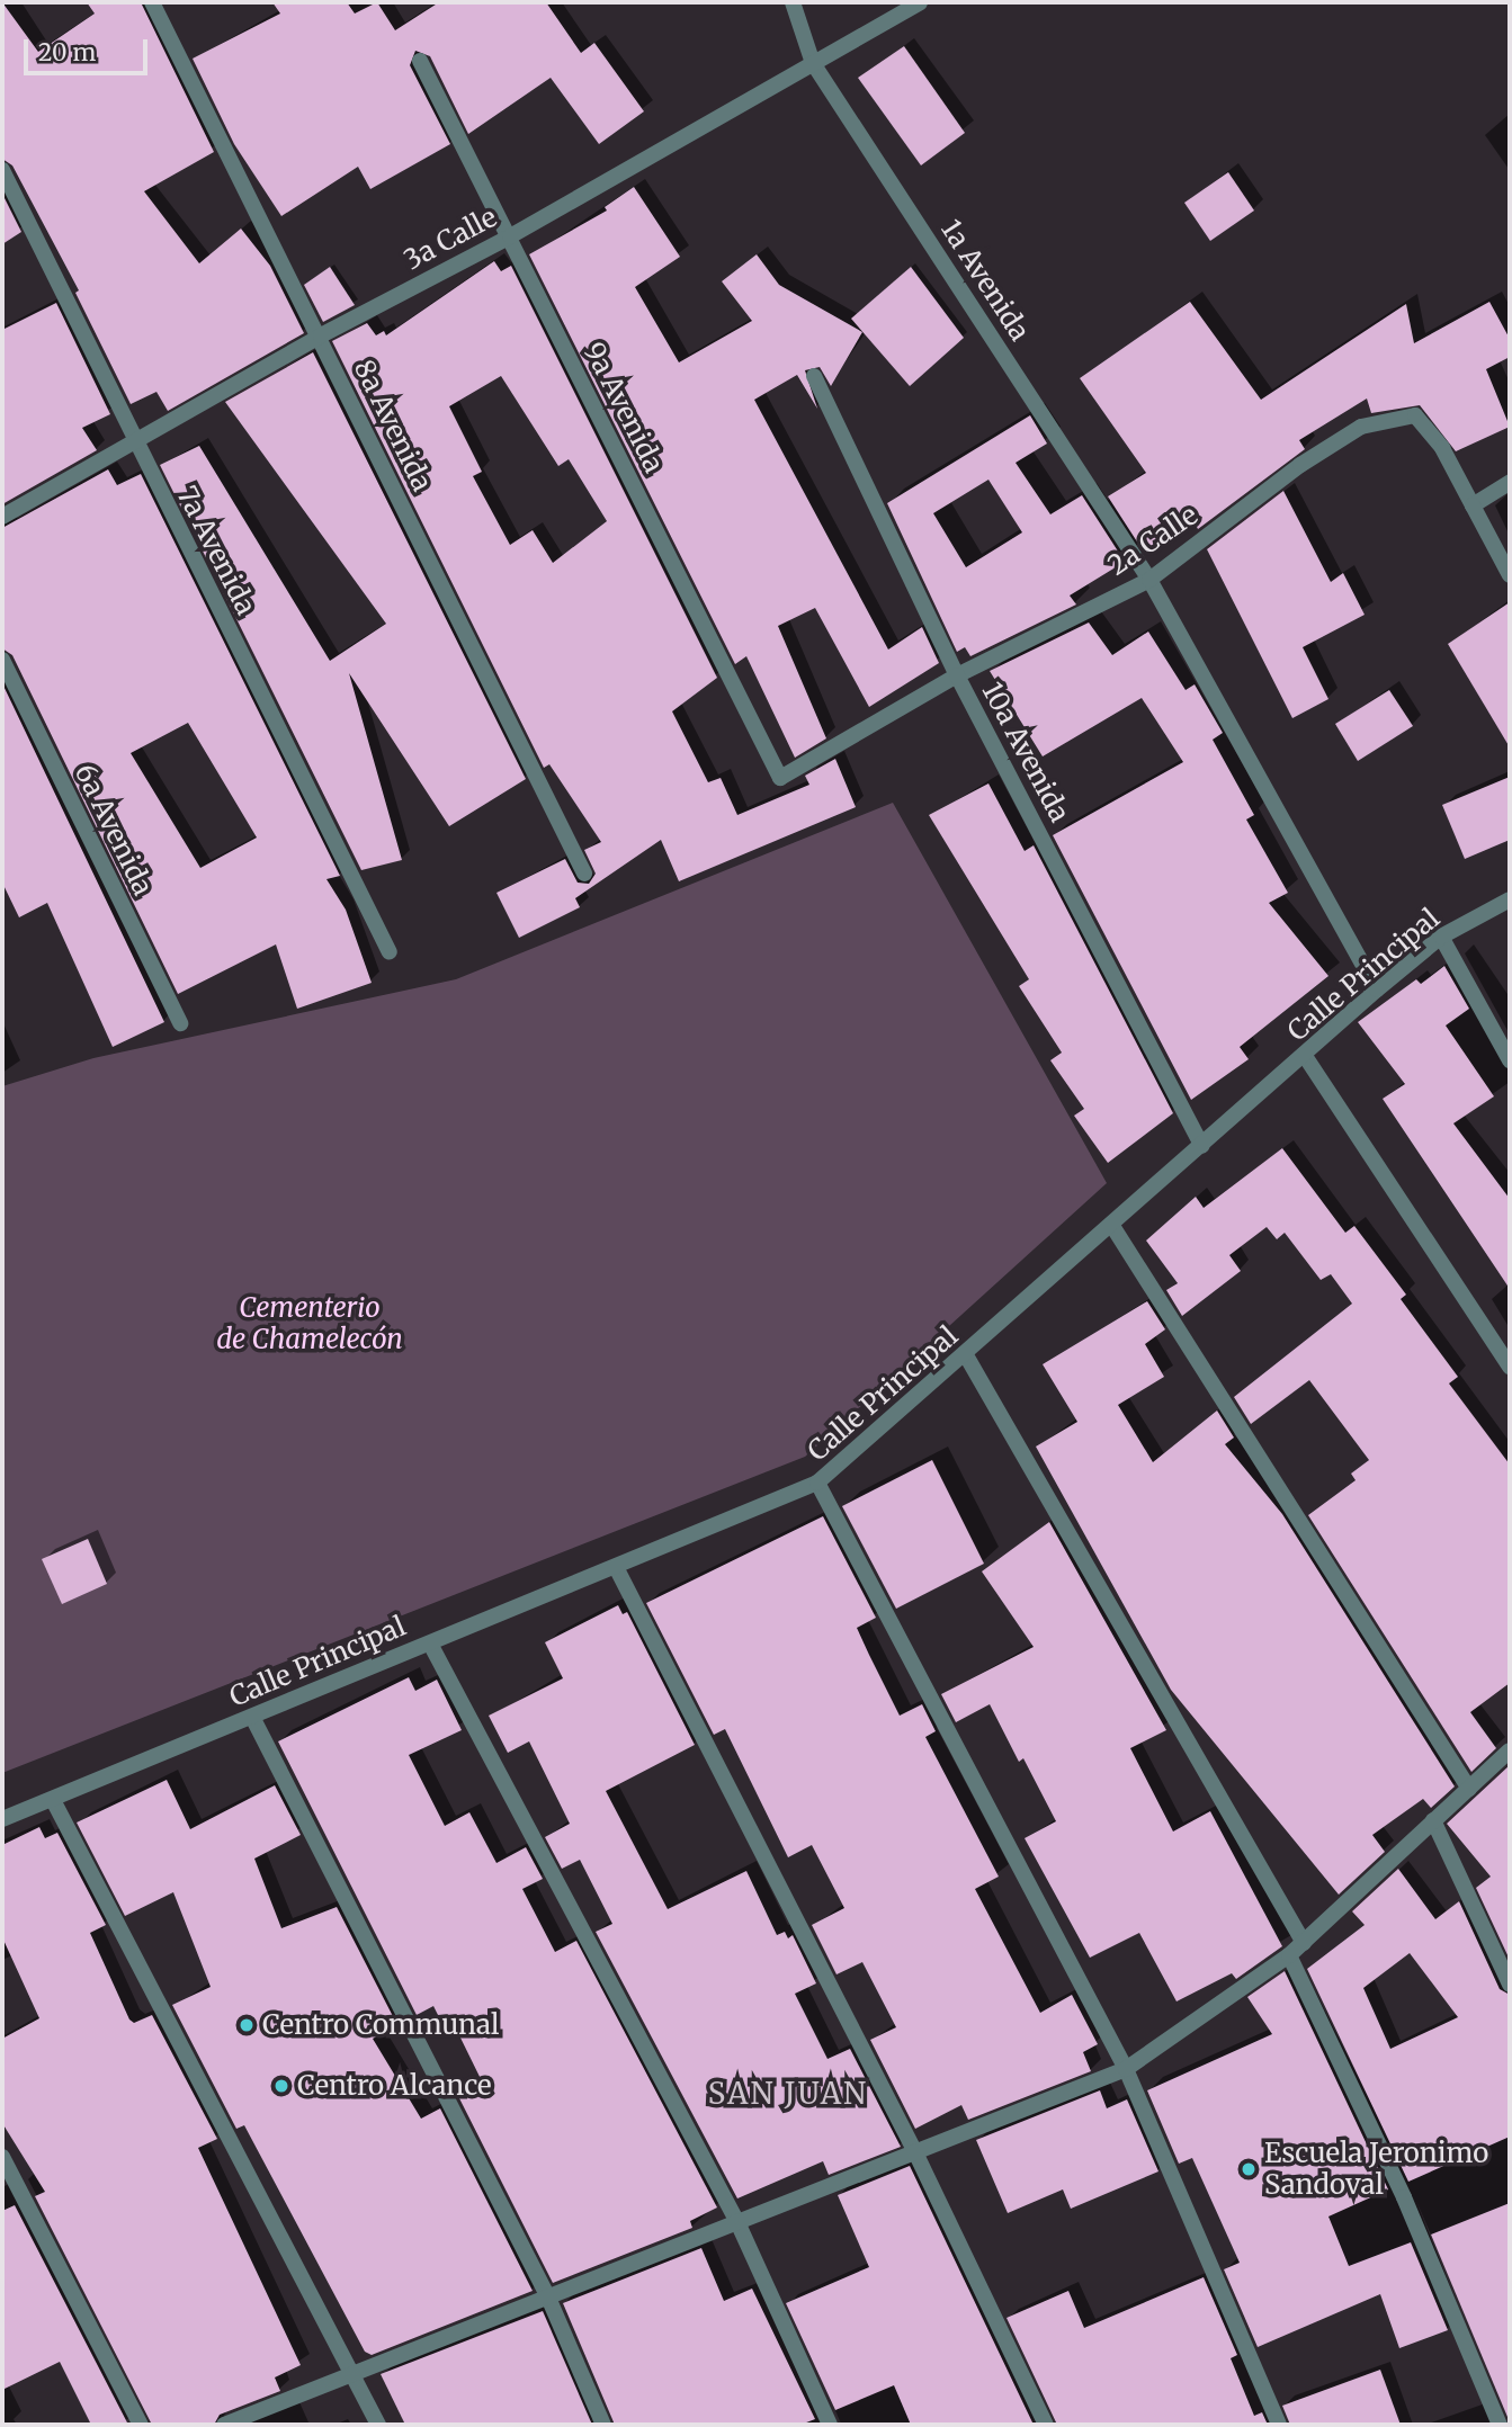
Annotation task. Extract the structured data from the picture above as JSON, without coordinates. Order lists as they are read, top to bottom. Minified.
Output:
{"streets":{"street":["3a Calle","1a Avenida","9a Avenida","8a Avenida","2a Calle","7a Avenida","10a Avenida","6a Avenida","Calle Principal"]},"crossings":[["3a Calle","1a Avenida"],["3a Calle","9a Avenida"],["3a Calle","8a Avenida"],["3a Calle","7a Avenida"],["1a Avenida","2a Calle"],["1a Avenida","Calle Principal"],["9a Avenida","2a Calle"],["2a Calle","10a Avenida"],["10a Avenida","Calle Principal"]],"districts":["SAN JUAN"],"parks":["Cementerio de Chamelecón"],"places":["Centro Communal","Centro Alcance","Escuela Jeronimo Sandoval"],"scale_bar":"20 m"}
